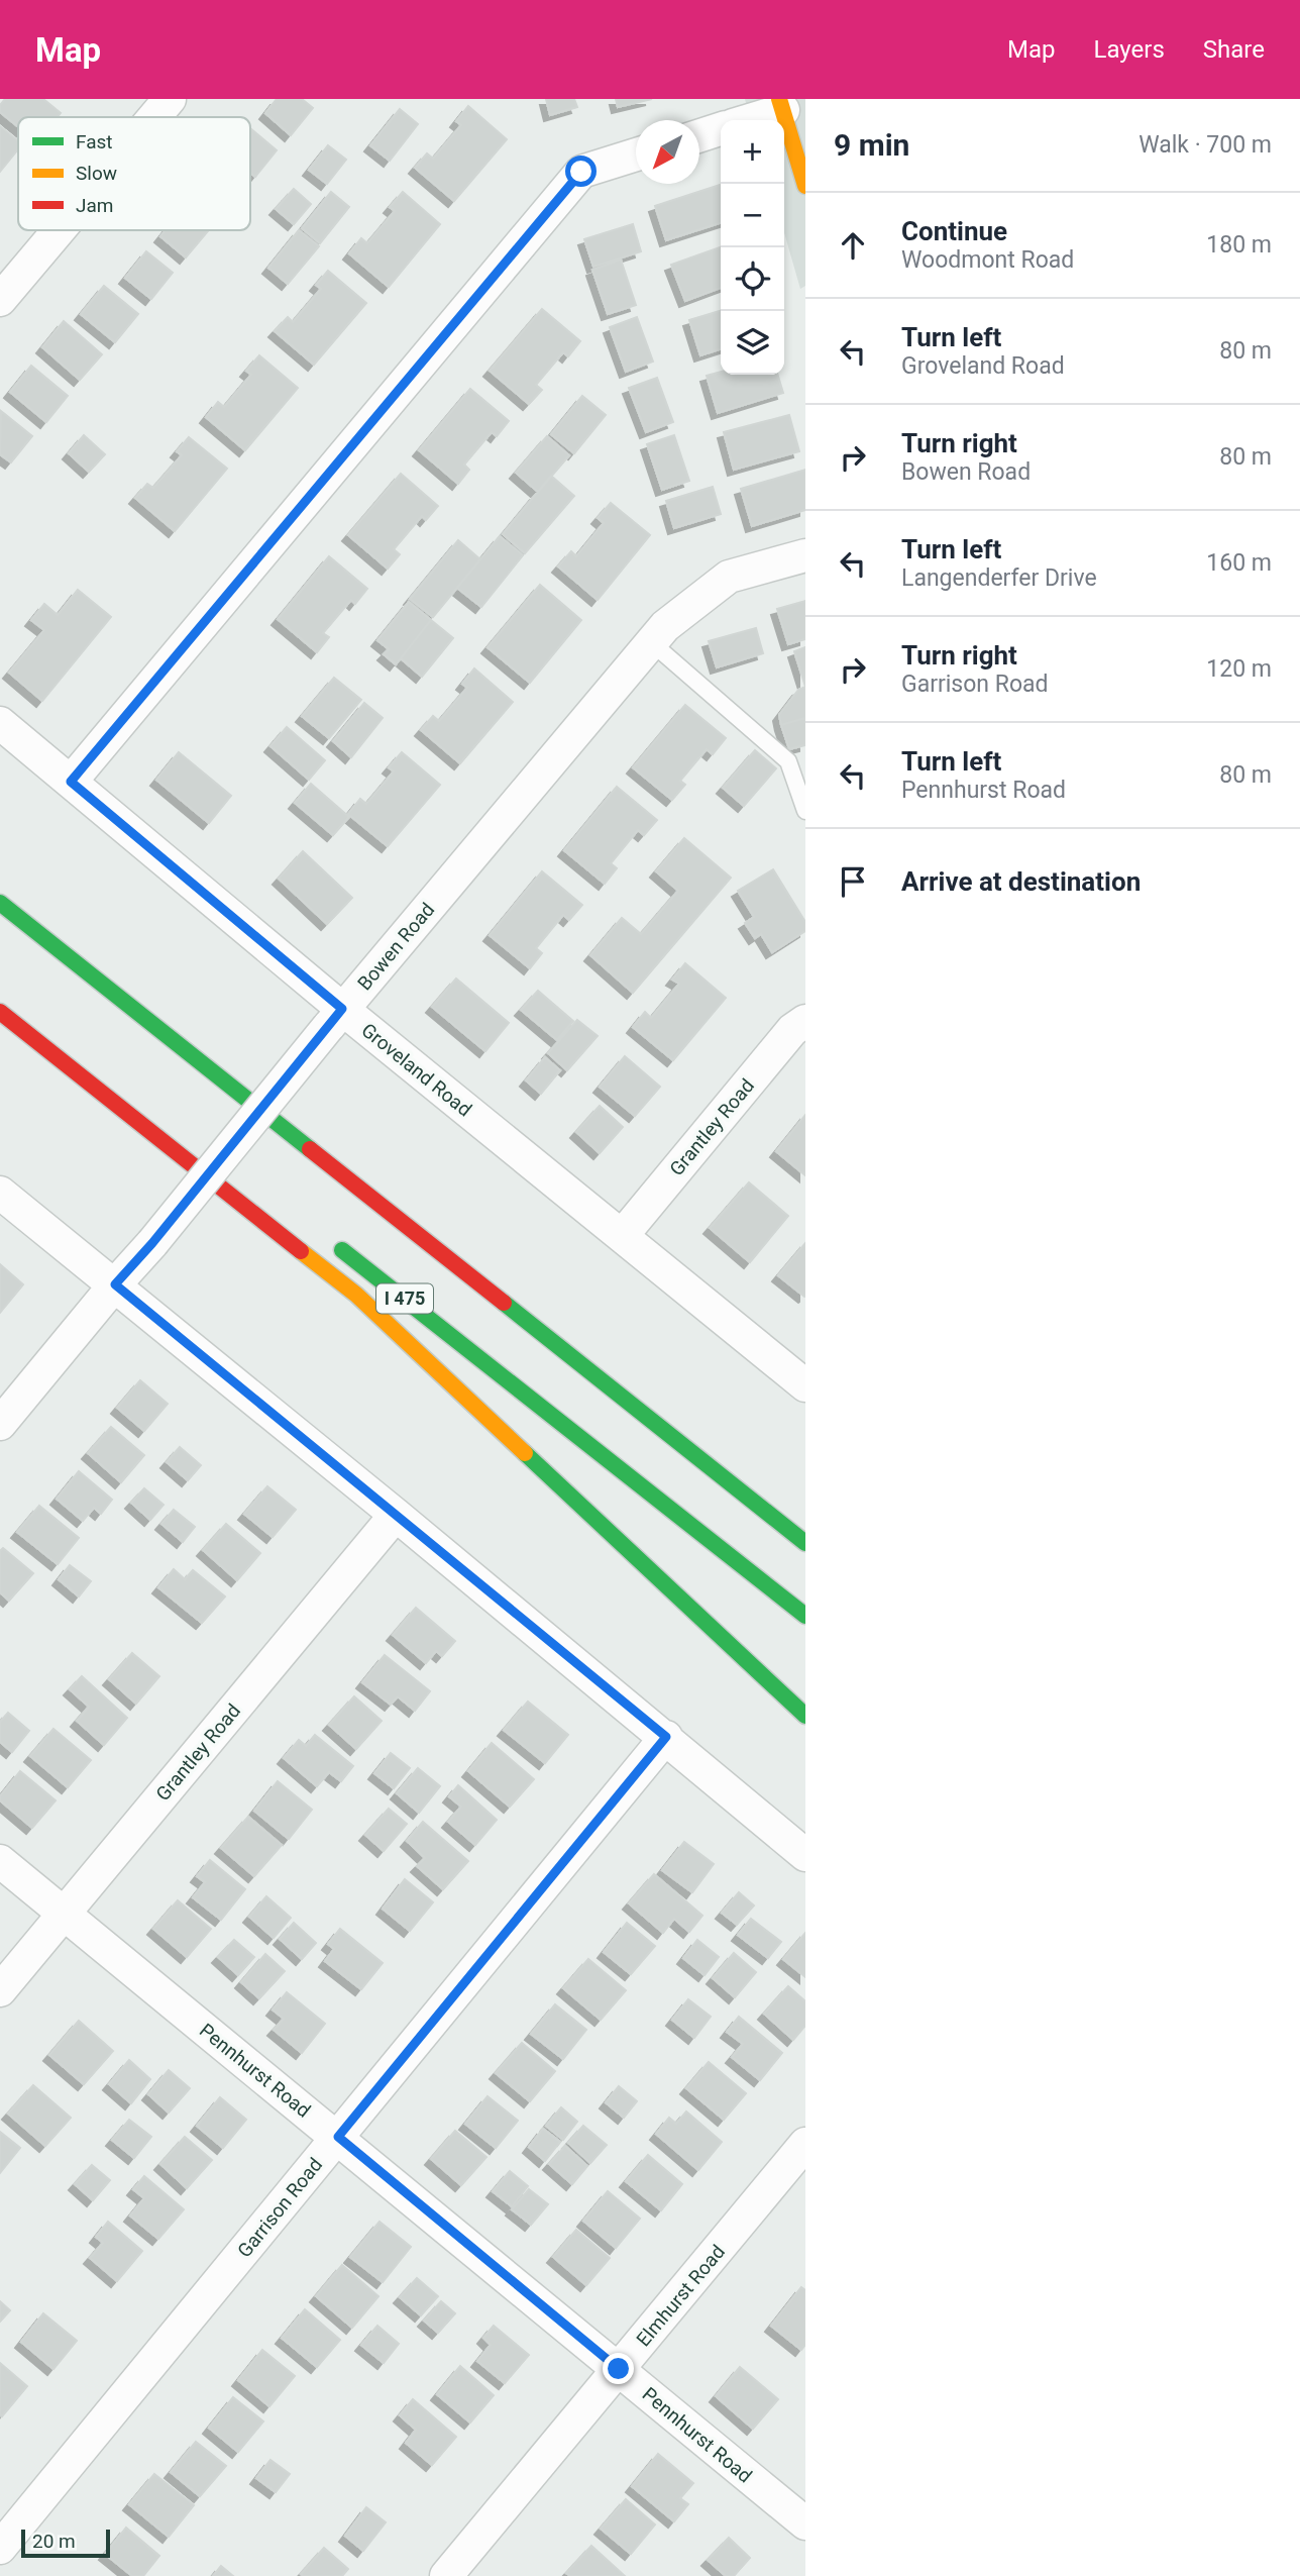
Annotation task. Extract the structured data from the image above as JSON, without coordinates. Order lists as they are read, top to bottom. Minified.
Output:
{"streets":{"main road":["I 475"],"street":["Bowen Road","Groveland Road","Grantley Road","Pennhurst Road","Garrison Road","Elmhurst Road"]},"crossings":[["Bowen Road","Groveland Road"],["Groveland Road","Grantley Road"],["Grantley Road","Pennhurst Road"],["Pennhurst Road","Garrison Road"],["Pennhurst Road","Elmhurst Road"]],"legend":["Fast","Slow","Jam"],"scale_bar":"20 m","north":"bottom left","page":{"header":"Map","nav":["Map","Layers","Share"],"heading":["9 min","Walk · 700 m"],"map_buttons":["+","−"],"list":[["Continue","Woodmont Road","180 m"],["Turn left","Groveland Road","80 m"],["Turn right","Bowen Road","80 m"],["Turn left","Langenderfer Drive","160 m"],["Turn right","Garrison Road","120 m"],["Turn left","Pennhurst Road","80 m"],"Arrive at destination"],"scale":"20 m"}}
